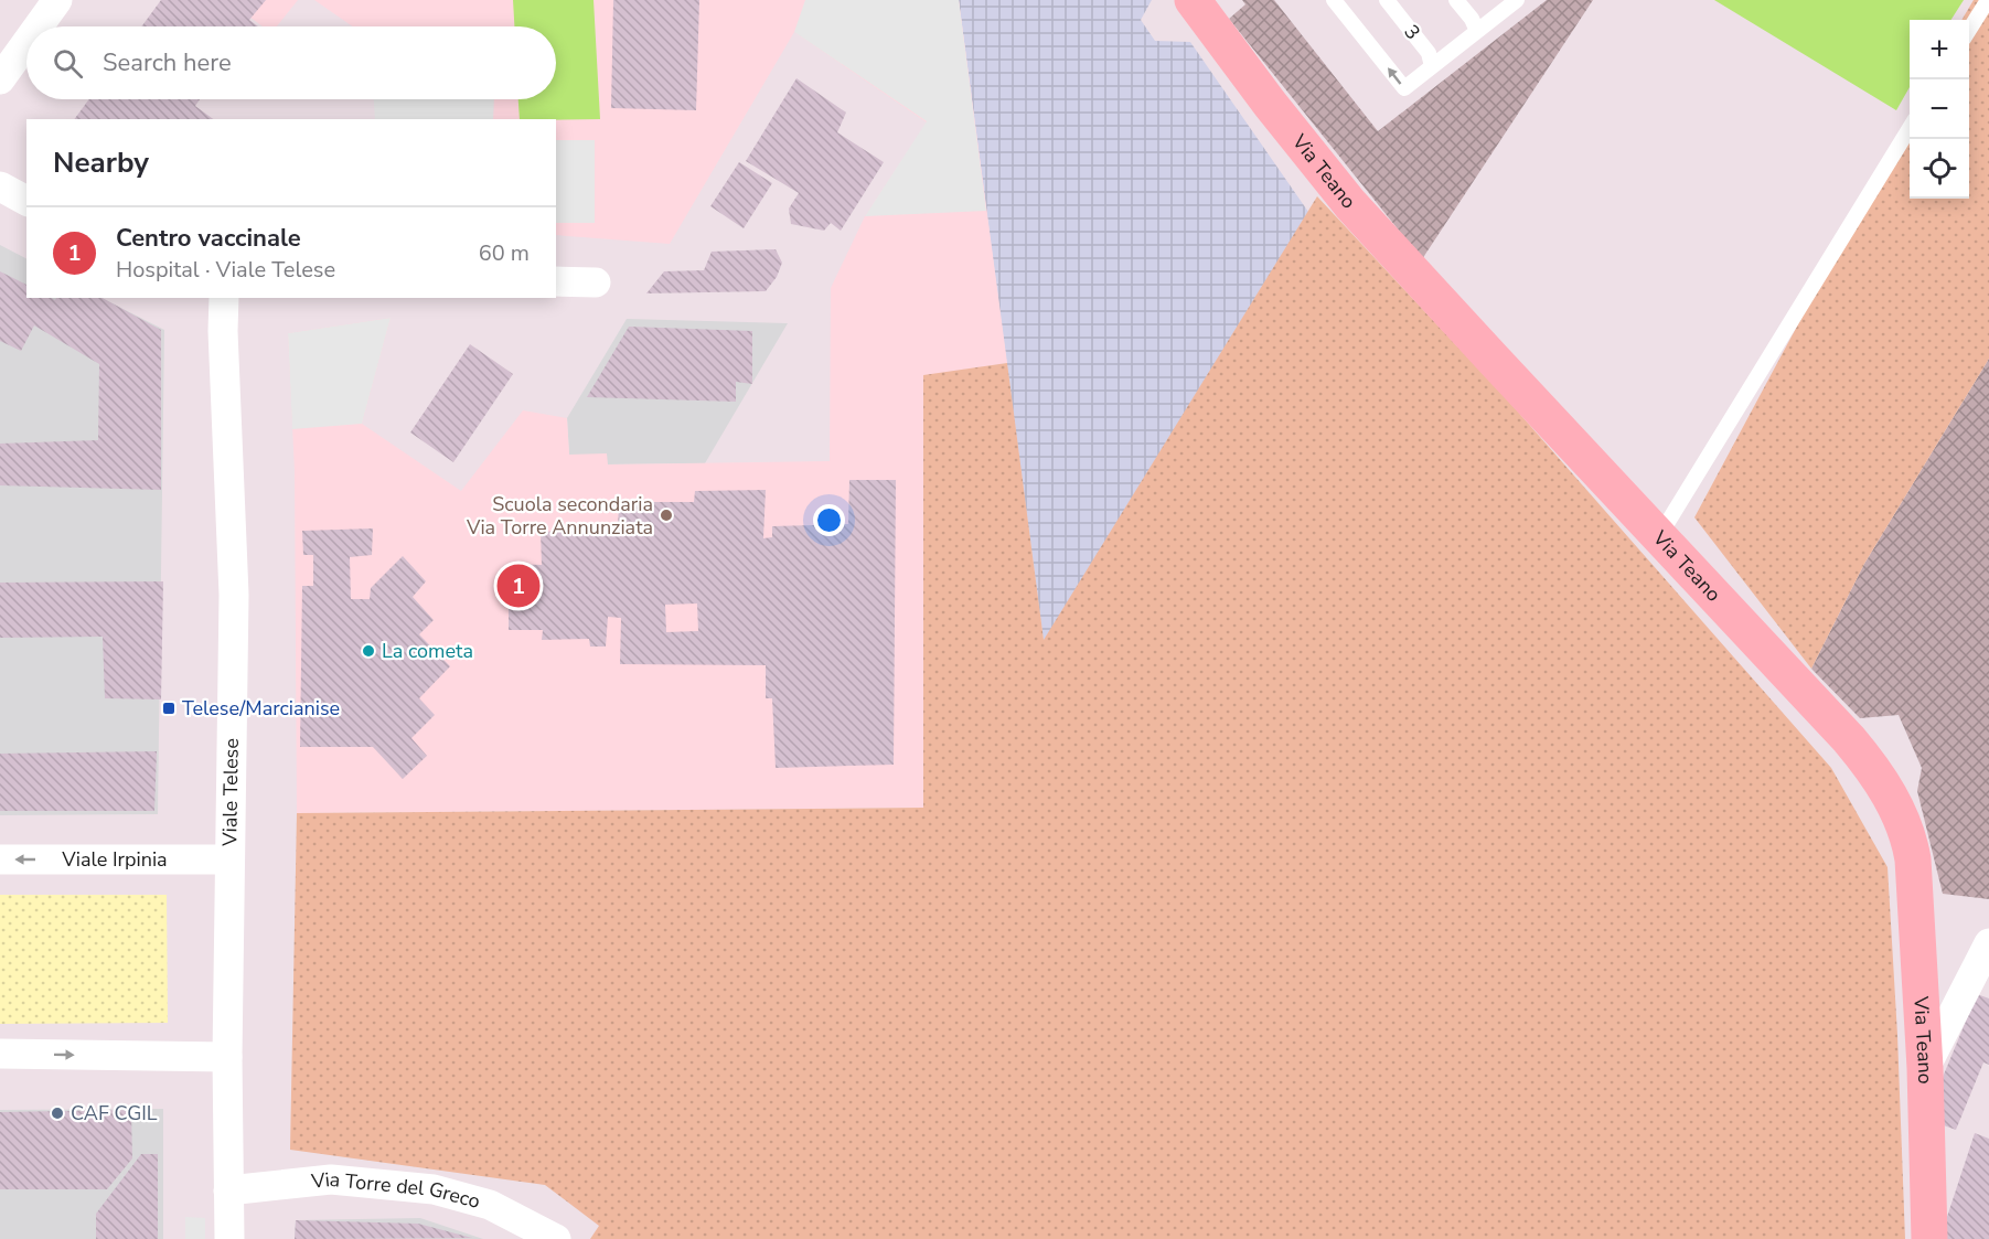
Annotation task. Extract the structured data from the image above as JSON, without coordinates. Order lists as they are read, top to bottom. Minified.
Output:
{"streets":{"street":["Via Teano","Viale Telese","Viale Irpinia","Via Torre del Greco"],"lane":["3"]},"crossings":[["Viale Telese","Viale Irpinia"],["Viale Telese","Via Torre del Greco"]],"places":{"other":["Scuola secondaria Via Torre Annunziata","La cometa","CAF CGIL"],"transit":["Telese/Marcianise"]},"page":{"map_buttons":["+","−"],"search":"Search here","heading":"Nearby","list":[{"mark":"1","name":"Centro vaccinale","note":"Hospital · Viale Telese","value":"60 m"}],"pins":"1"}}
